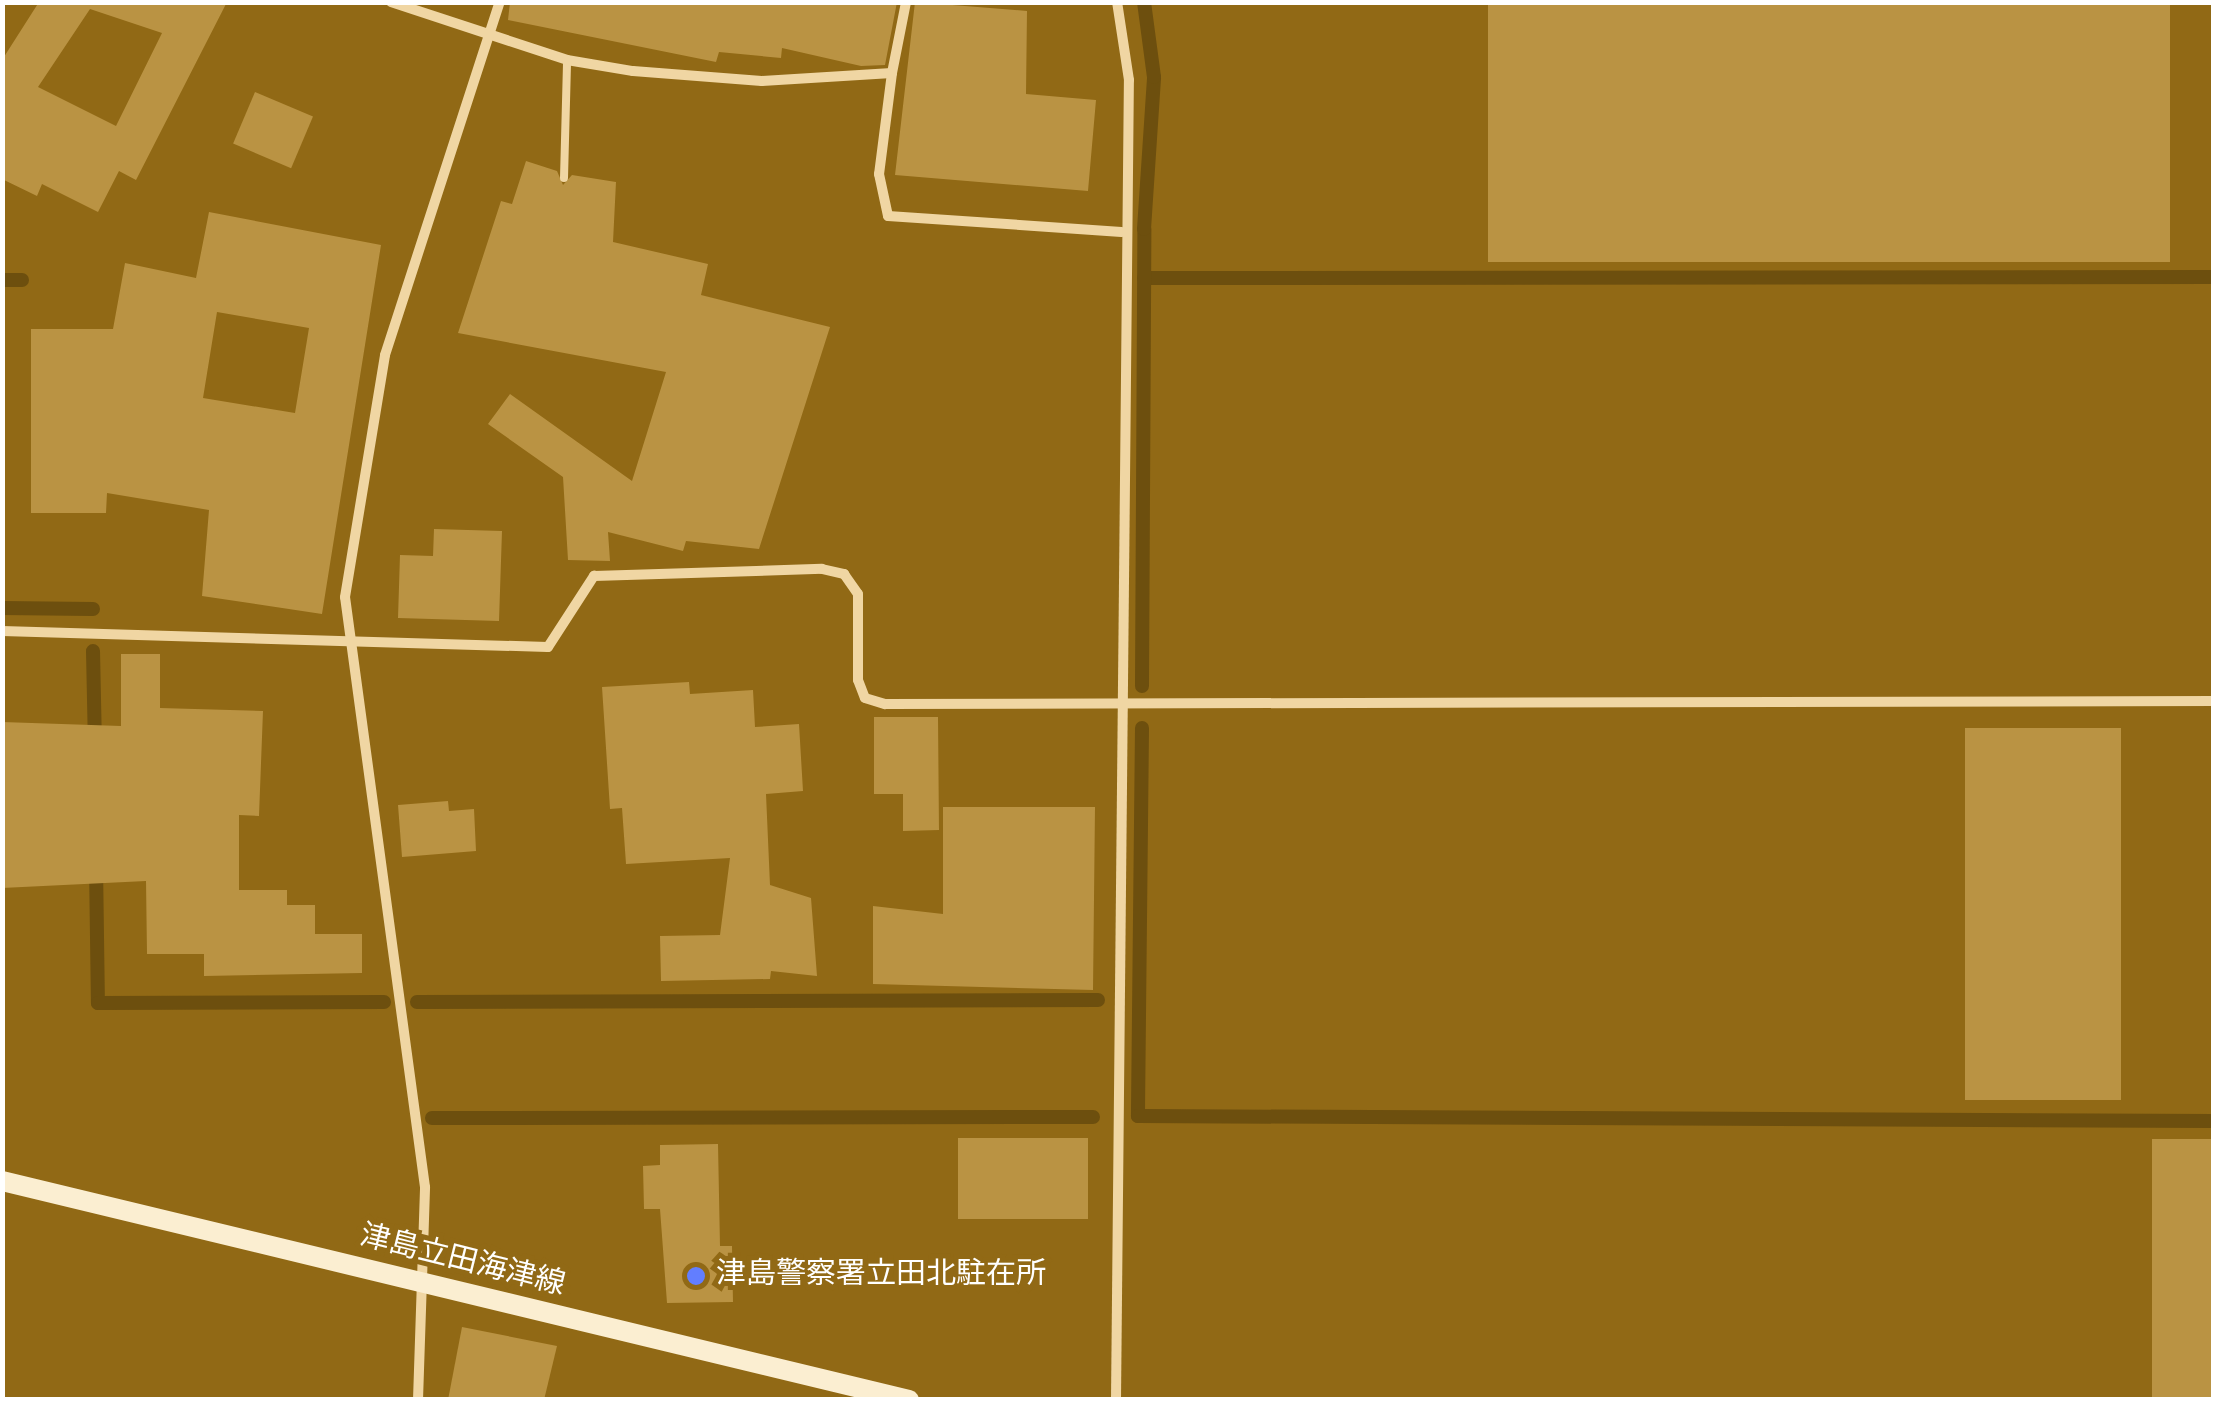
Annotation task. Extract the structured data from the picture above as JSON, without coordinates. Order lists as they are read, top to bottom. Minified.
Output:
{"streets":{"main road":["津島立田海津線"]},"places":["津島警察署立田北駐在所"]}
